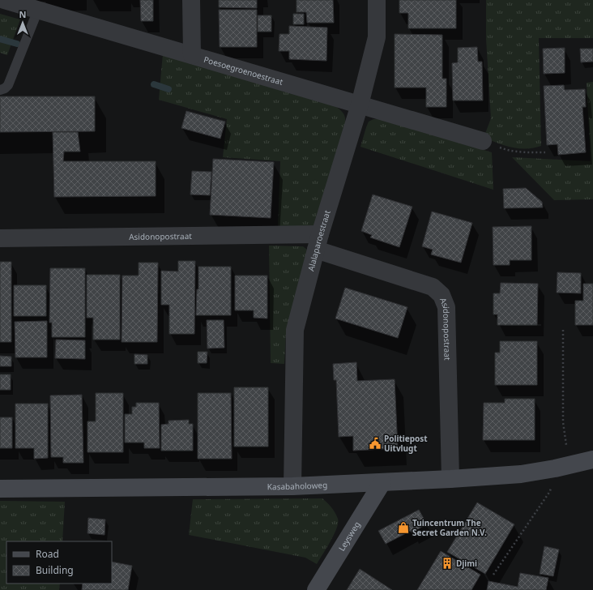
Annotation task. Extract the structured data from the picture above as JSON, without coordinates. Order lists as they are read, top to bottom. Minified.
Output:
{"streets":{"street":["Poesoegroenoestraat","Asidonopostraat","Alalaparoestraat","Kasabaholoweg","Leysweg"]},"crossings":[["Poesoegroenoestraat","Alalaparoestraat"],["Asidonopostraat","Alalaparoestraat"],["Asidonopostraat","Kasabaholoweg"],["Alalaparoestraat","Kasabaholoweg"],["Kasabaholoweg","Leysweg"]],"places":{"public building":["Politiepost Uitvlugt"],"shop":["Tuincentrum The Secret Garden N.V."],"building":["Djimi"]},"legend":["Road","Building"],"north":"top"}
